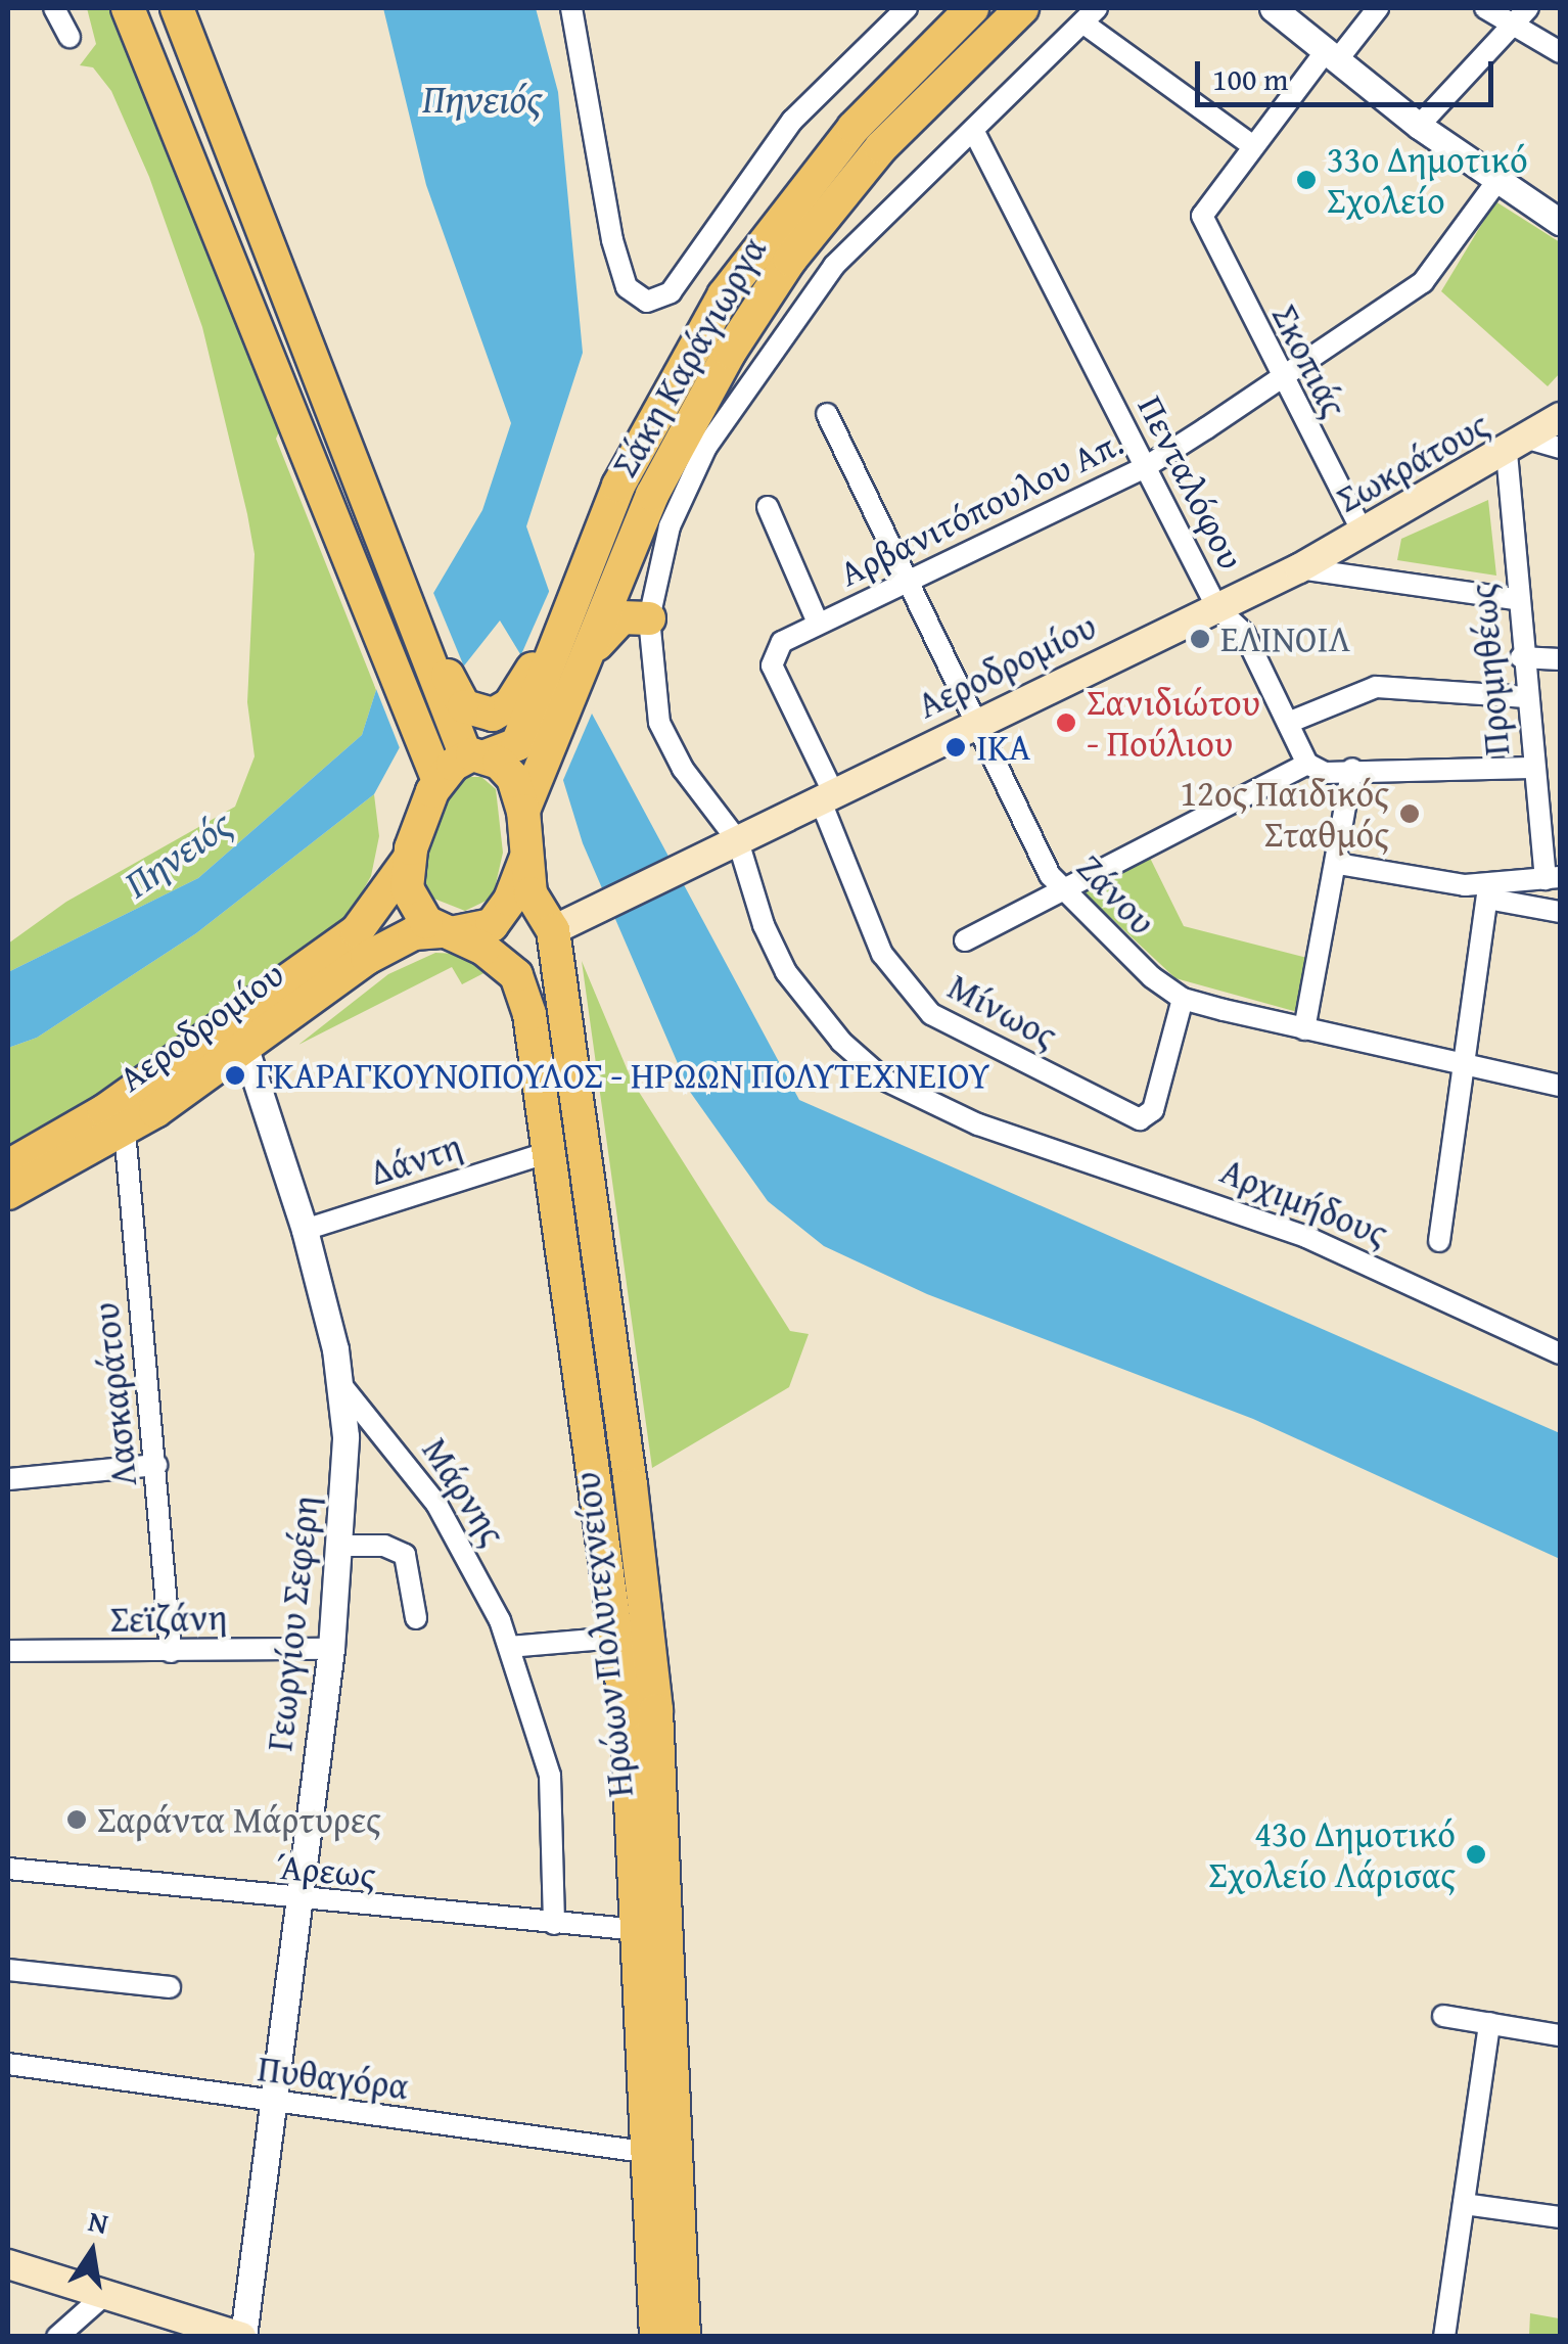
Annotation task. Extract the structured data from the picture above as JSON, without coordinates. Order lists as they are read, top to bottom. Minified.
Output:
{"streets":{"main road":["Σάκη Καράγιωργα","Σωκράτους","Αεροδρομίου","Ηρώων Πολυτεχνείου"],"street":["Σκοπιάς","Πενταλόφου","Αρβανιτόπουλου Απ.","Προμηθέως","Ζάνου","Μίνωος","Δάντη","Αρχιμήδους","Λασκαράτου","Μάρνης","Σεϊζάνη","Γεωργίου Σεφέρη","Άρεως","Πυθαγόρα"]},"crossings":[["Σάκη Καράγιωργα","Πενταλόφου"],["Σάκη Καράγιωργα","Αεροδρομίου"],["Σάκη Καράγιωργα","Αρχιμήδους"],["Σάκη Καράγιωργα","Ηρώων Πολυτεχνείου"],["Σκοπιάς","Σωκράτους"],["Σκοπιάς","Αρβανιτόπουλου Απ."],["Σωκράτους","Αεροδρομίου"],["Σωκράτους","Προμηθέως"],["Πενταλόφου","Αρβανιτόπουλου Απ."],["Πενταλόφου","Αεροδρομίου"],["Αρβανιτόπουλου Απ.","Αεροδρομίου"],["Αρβανιτόπουλου Απ.","Ζάνου"],["Αρβανιτόπουλου Απ.","Μίνωος"],["Αεροδρομίου","Ζάνου"],["Αεροδρομίου","Μίνωος"],["Αεροδρομίου","Λασκαράτου"],["Αεροδρομίου","Γεωργίου Σεφέρη"],["Αεροδρομίου","Ηρώων Πολυτεχνείου"],["Ζάνου","Μίνωος"],["Δάντη","Γεωργίου Σεφέρη"],["Δάντη","Ηρώων Πολυτεχνείου"],["Λασκαράτου","Σεϊζάνη"],["Μάρνης","Γεωργίου Σεφέρη"],["Μάρνης","Άρεως"],["Σεϊζάνη","Γεωργίου Σεφέρη"],["Γεωργίου Σεφέρη","Άρεως"],["Γεωργίου Σεφέρη","Πυθαγόρα"],["Ηρώων Πολυτεχνείου","Άρεως"],["Ηρώων Πολυτεχνείου","Πυθαγόρα"]],"water":["Πηνειός"],"places":["33ο Δημοτικό Σχολείο","ΕΛΙΝΟΙΛ","Σανιδιώτου - Πούλιου","ΙΚΑ","12ος Παιδικός Σταθμός","ΓΚΑΡΑΓΚΟΥΝΟΠΟΥΛΟΣ - ΗΡΩΩΝ ΠΟΛΥΤΕΧΝΕΙΟΥ","Σαράντα Μάρτυρες","43ο Δημοτικό Σχολείο Λάρισας"],"scale_bar":"100 m","north":"top"}
